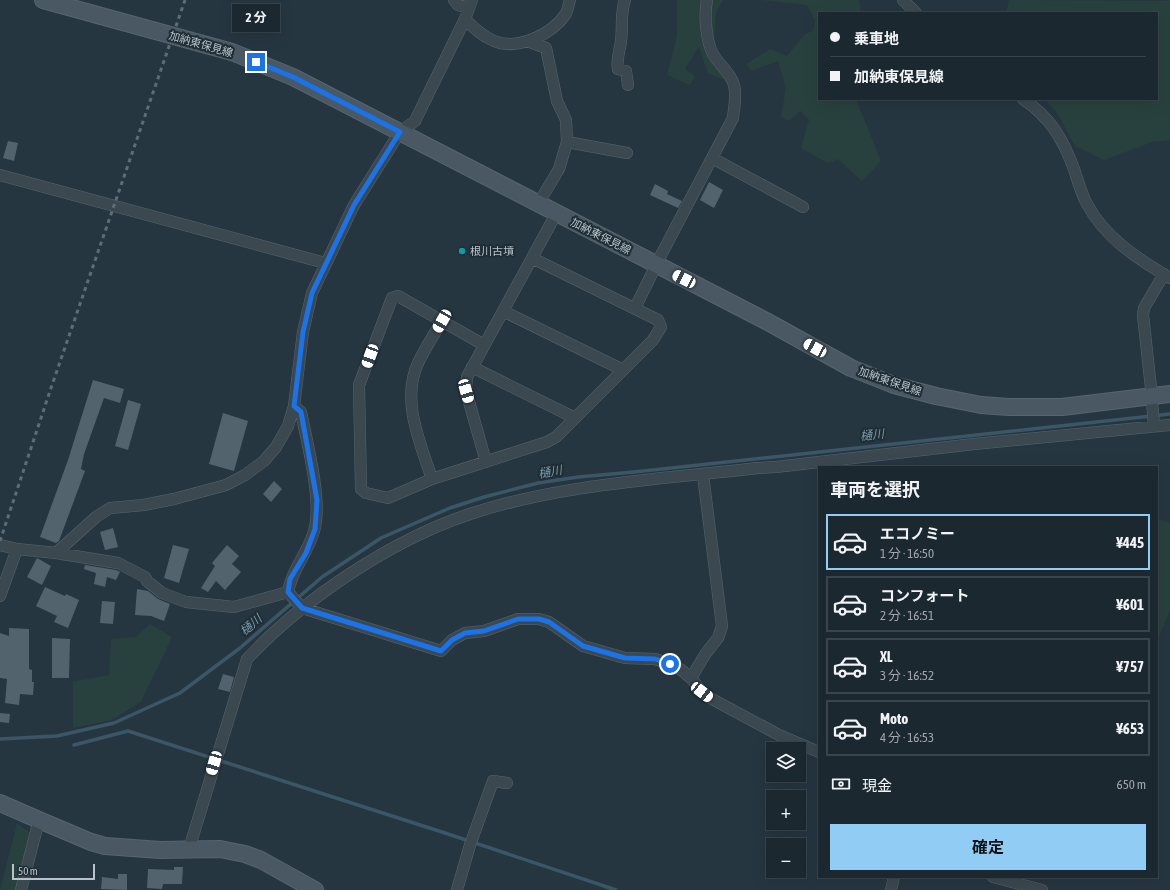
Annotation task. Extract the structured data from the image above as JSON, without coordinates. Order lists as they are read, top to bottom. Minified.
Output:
{"streets":{"main road":["加納東保見線"]},"water":["樋川"],"places":["根川古墳"],"scale_bar":"50 m","page":{"bubble":"2 分","banner":["乗車地","加納東保見線"],"heading":"車両を選択","list":[{"name":"エコノミー","note":"1 分 · 16:50","value":"¥445"},{"name":"コンフォート","note":"2 分 · 16:51","value":"¥601"},{"name":"XL","note":"3 分 · 16:52","value":"¥757"},{"name":"Moto","note":"4 分 · 16:53","value":"¥653"}],"map_buttons":["+","−"],"pay":["現金","650 m"],"buttons":"確定","scale":"50 m"}}
